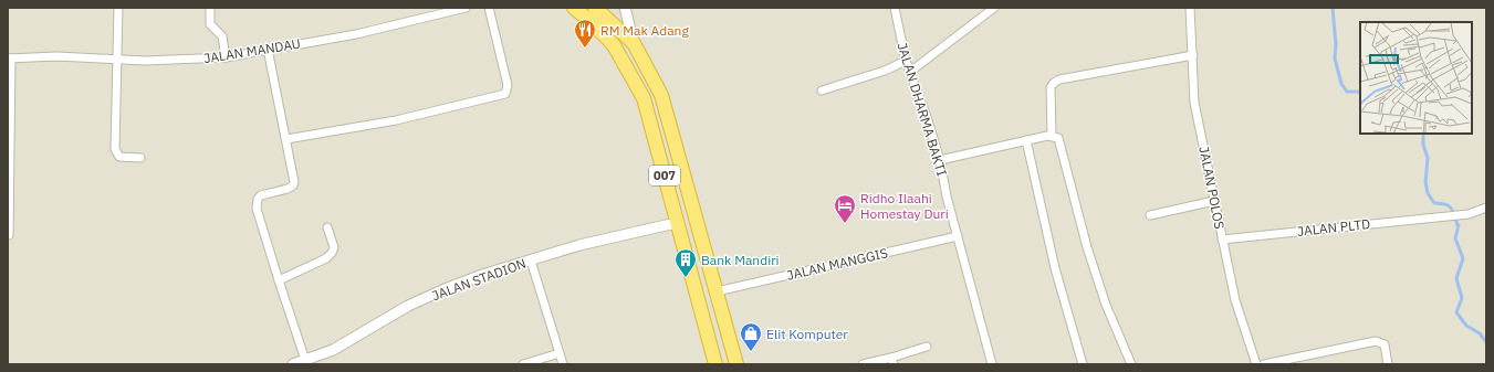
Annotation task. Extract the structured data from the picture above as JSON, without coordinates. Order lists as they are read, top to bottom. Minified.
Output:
{"streets":{"highway":["007"],"street":["JALAN MANDAU","JALAN DHARMA BAKTI","JALAN POLOS","JALAN PLTD","JALAN MANGGIS","JALAN STADION"]},"crossings":[["JALAN DHARMA BAKTI","JALAN MANGGIS"],["007","JALAN MANGGIS"],["007","JALAN STADION"],["JALAN POLOS","JALAN PLTD"]],"places":{"restaurant":["RM Mak Adang"],"hotel":["Ridho Ilaahi Homestay Duri"],"building":["Bank Mandiri"],"shop":["Elit Komputer"]}}
